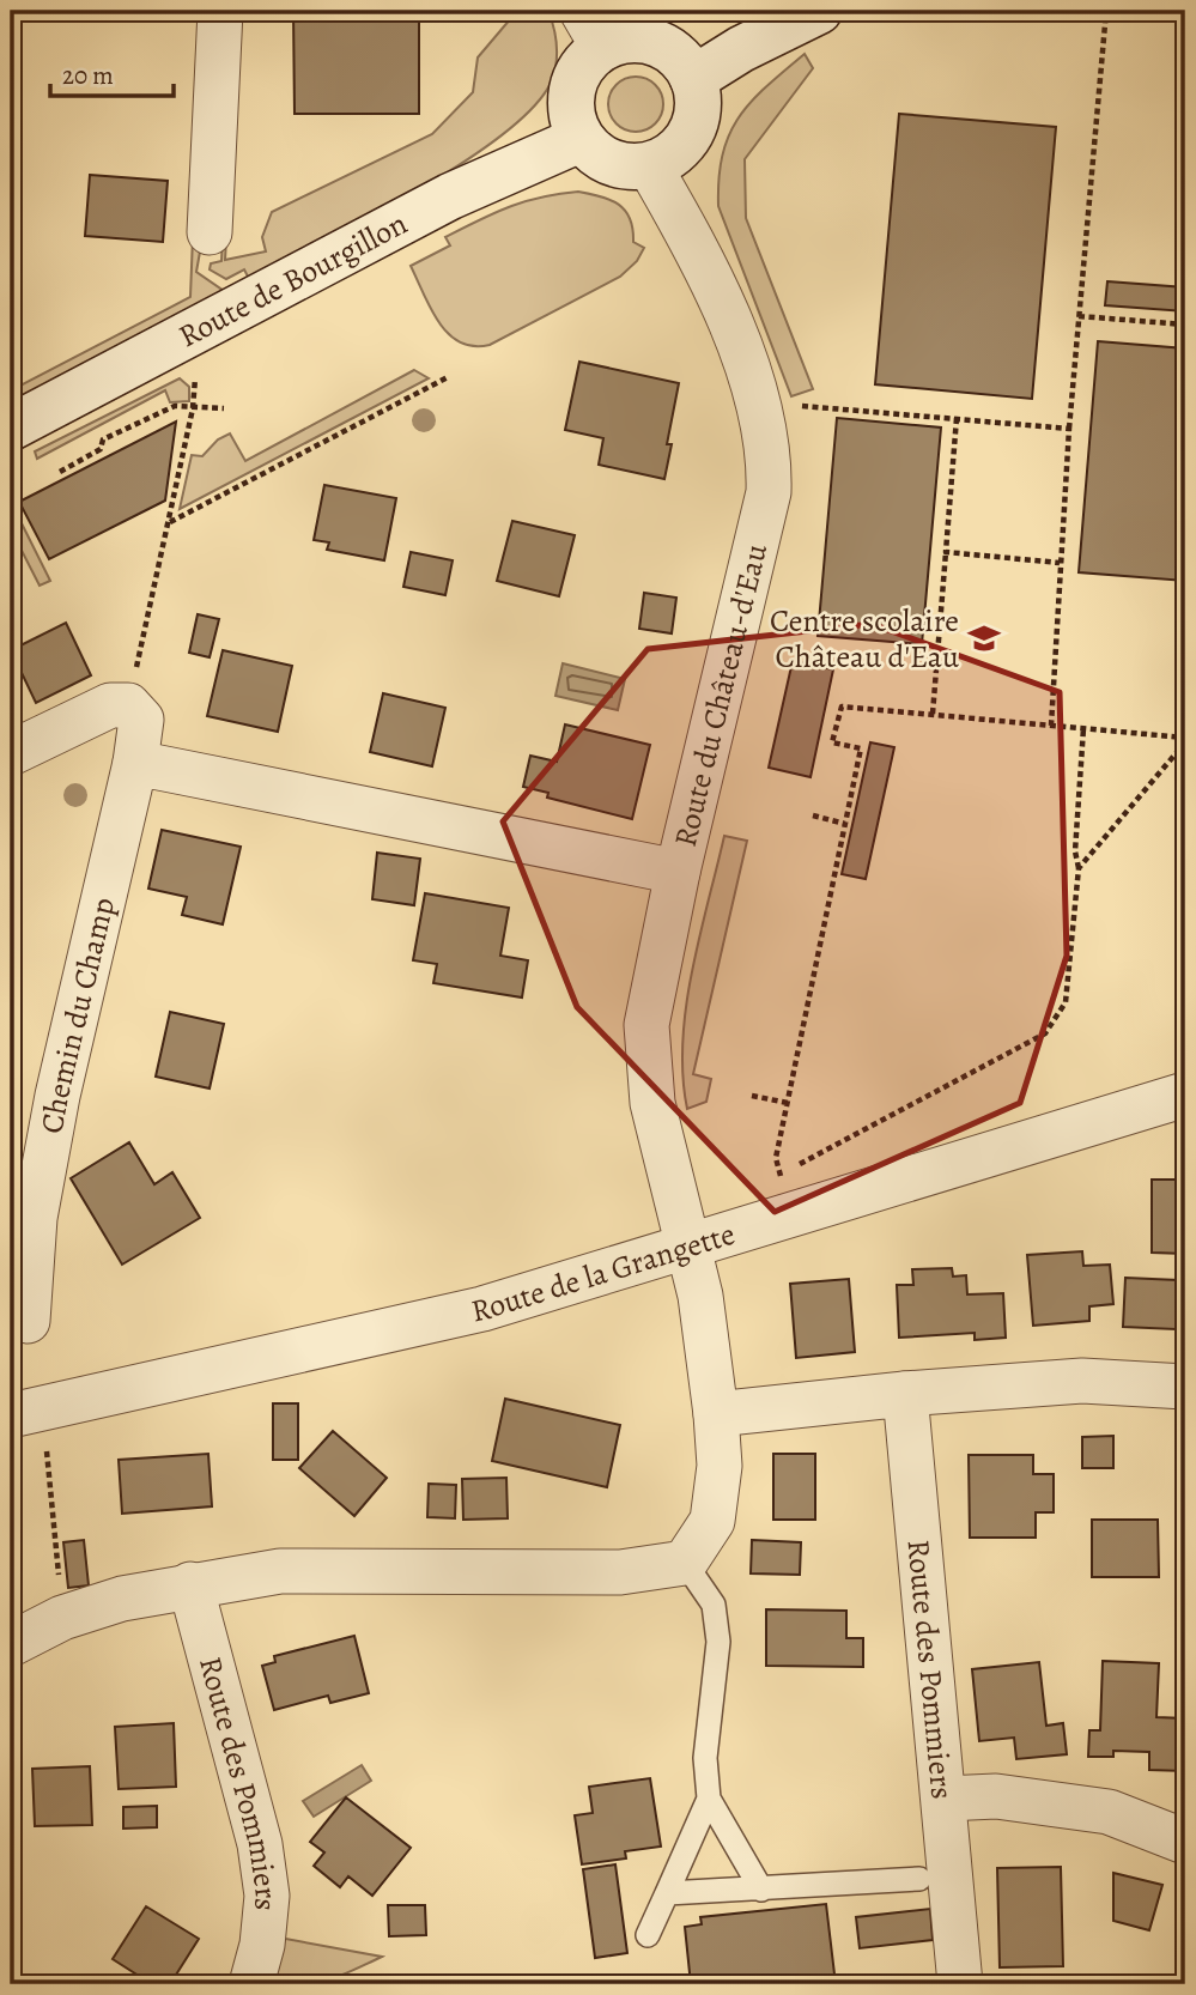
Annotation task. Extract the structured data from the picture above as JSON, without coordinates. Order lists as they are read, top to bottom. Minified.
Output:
{"streets":{"main road":["Route de Bourgillon"],"street":["Route du Château-d'Eau","Chemin du Champ","Route de la Grangette","Route des Pommiers"]},"crossings":[["Route de Bourgillon","Route du Château-d'Eau"],["Route du Château-d'Eau","Route de la Grangette"]],"places":{"school or university":["Centre scolaire Château d'Eau"]},"scale_bar":"20 m"}
